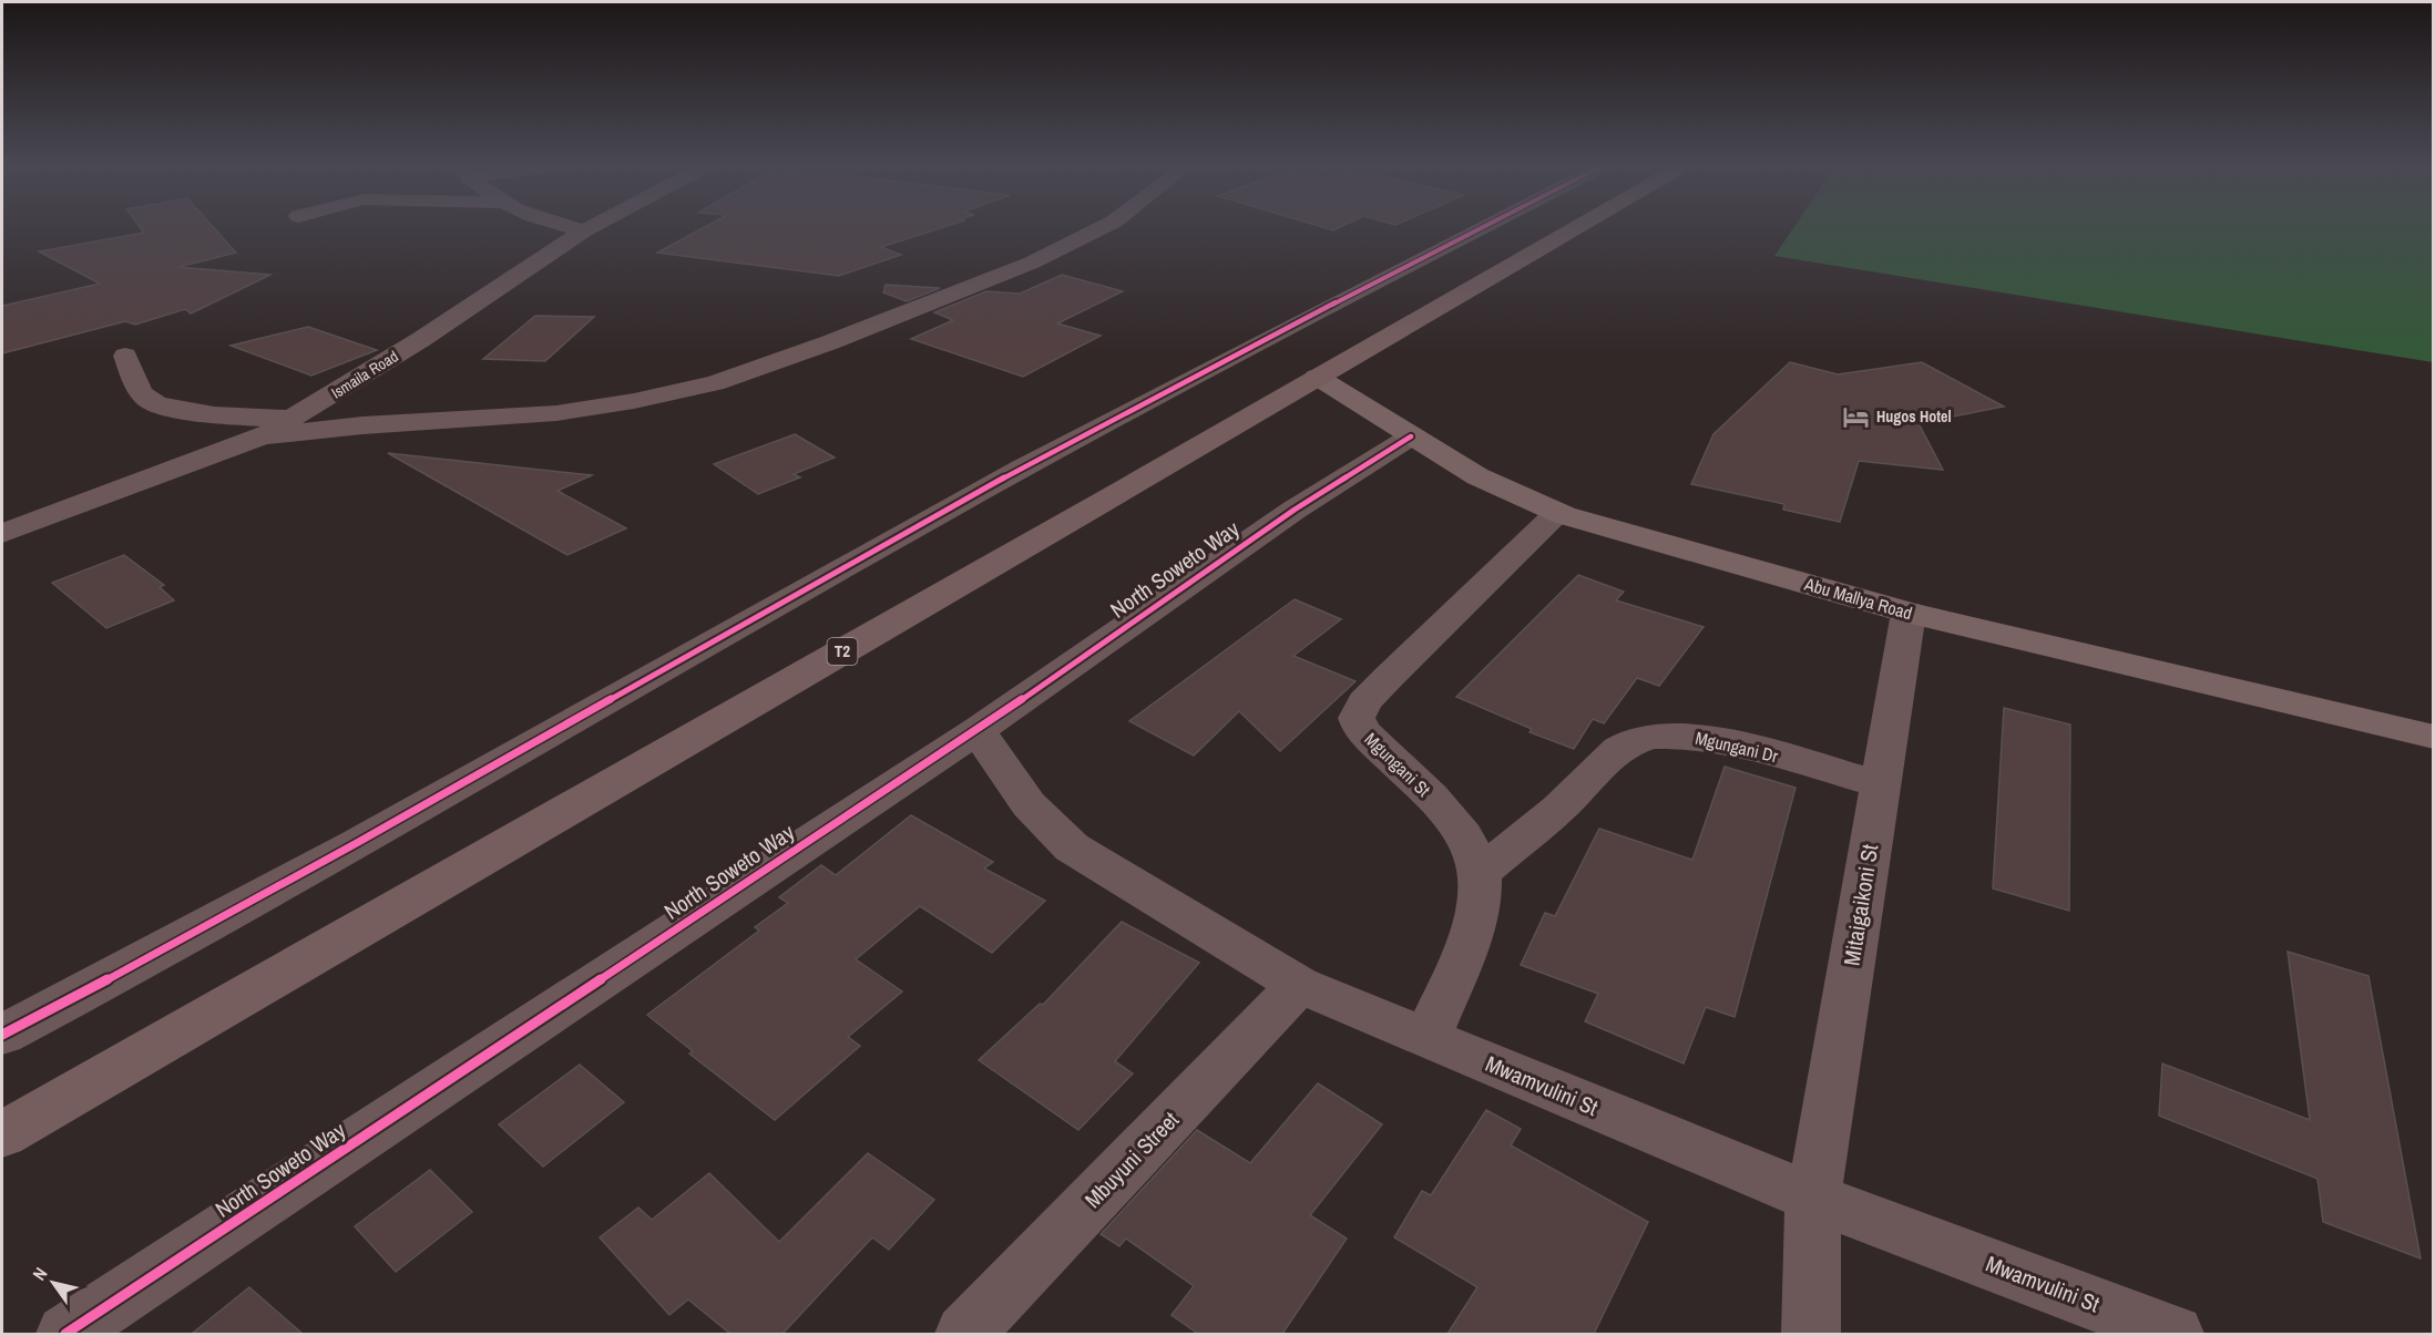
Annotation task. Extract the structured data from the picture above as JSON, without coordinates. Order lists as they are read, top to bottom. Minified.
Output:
{"streets":{"highway":["T2"],"main road":["Abu Mallya Road"],"street":["Ismaila Road","North Soweto Way","Mgungani Dr","Mgungani St","Mitaigaikoni St","Mwamvulini St","Mbuyuni Street"]},"crossings":[["North Soweto Way","Abu Mallya Road"],["North Soweto Way","Mwamvulini St"],["Abu Mallya Road","T2"],["Abu Mallya Road","Mgungani St"],["Abu Mallya Road","Mitaigaikoni St"],["Mgungani Dr","Mgungani St"],["Mgungani Dr","Mitaigaikoni St"],["Mgungani St","Mwamvulini St"],["Mitaigaikoni St","Mwamvulini St"],["Mwamvulini St","Mbuyuni Street"]],"places":{"hotel":["Hugos Hotel"]},"north":"top left"}
